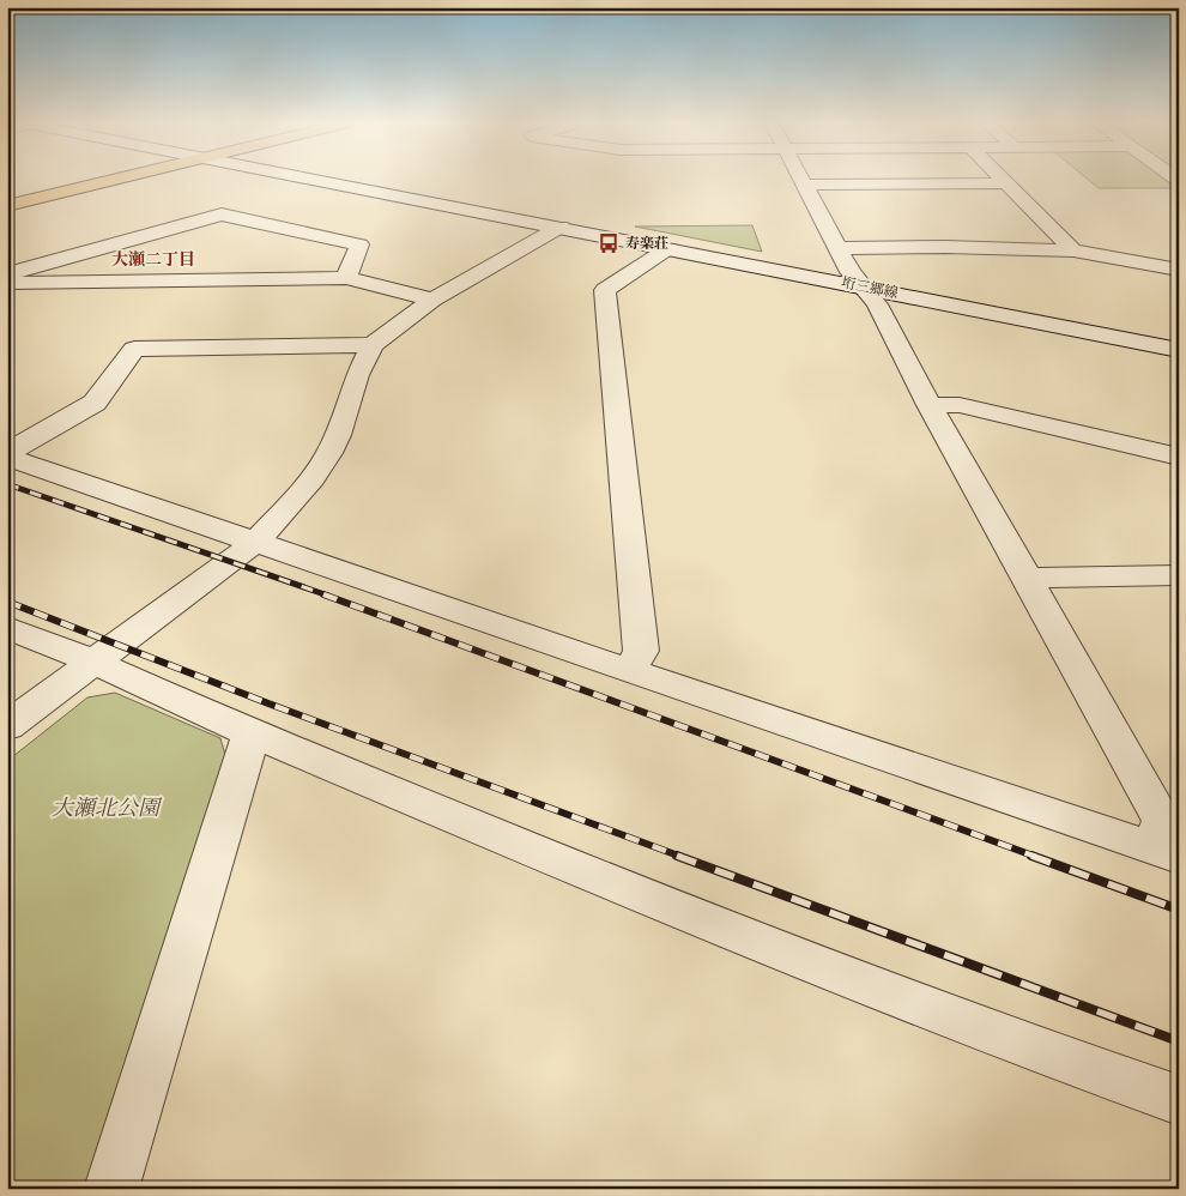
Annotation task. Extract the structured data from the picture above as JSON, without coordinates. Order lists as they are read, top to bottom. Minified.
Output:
{"streets":{"street":["垳三郷線"]},"districts":["大瀬二丁目"],"parks":["大瀬北公園"],"places":{"bus stop":["寿楽荘"]}}
